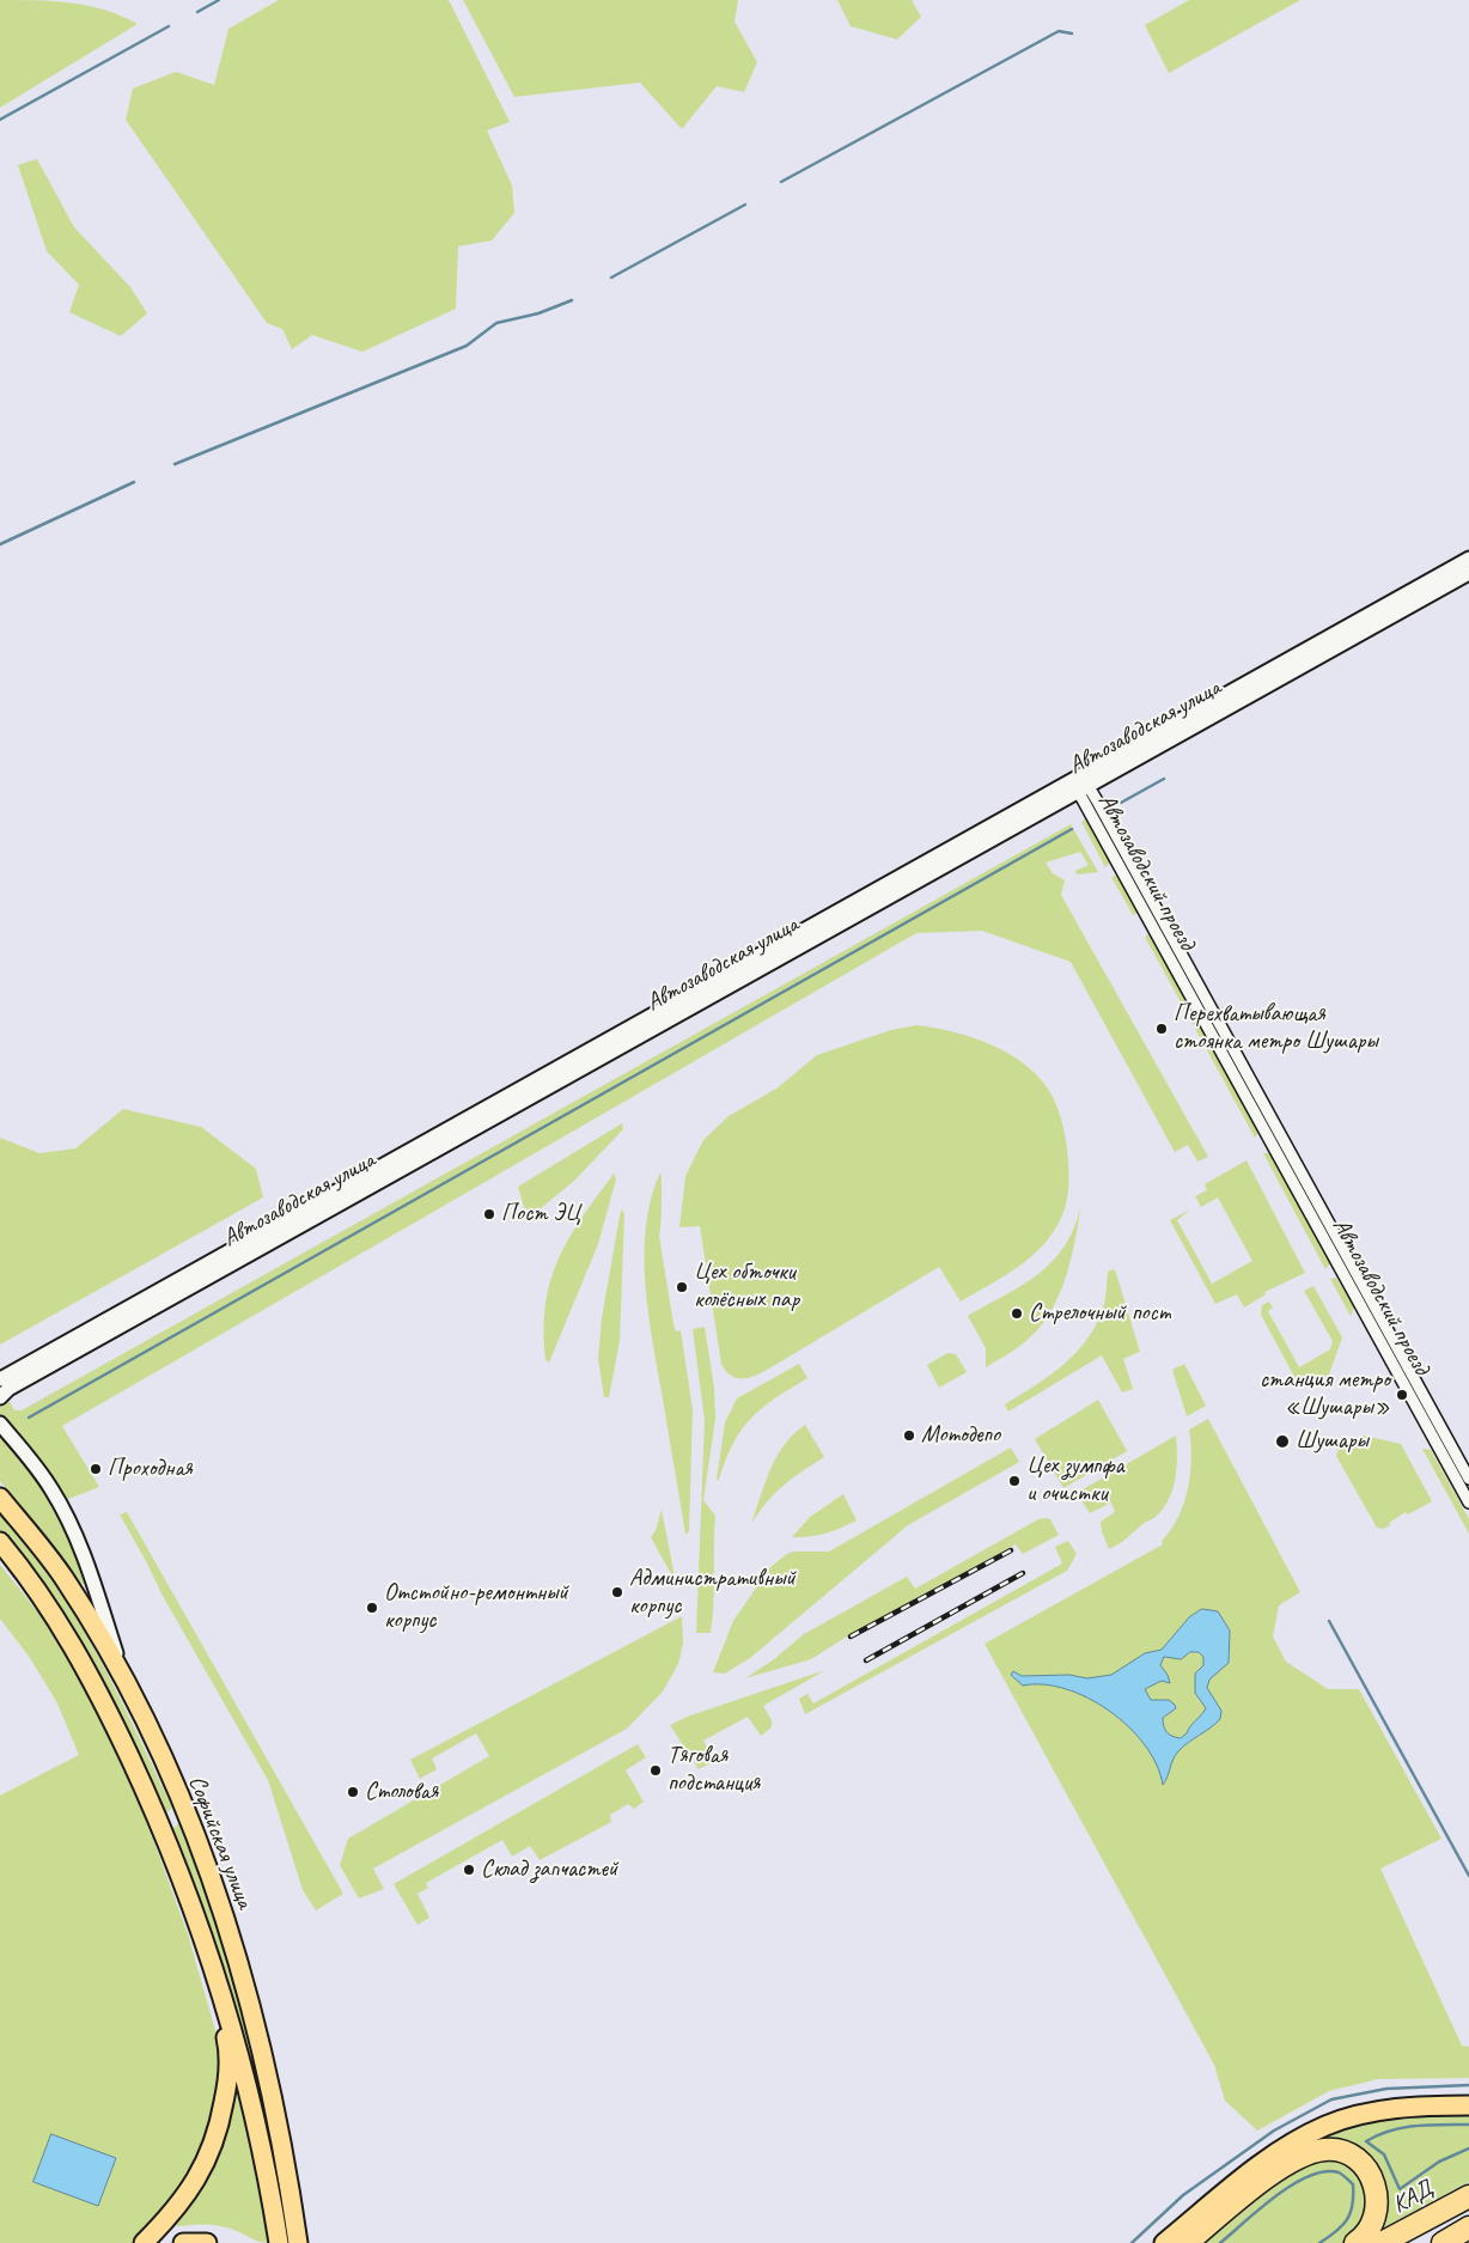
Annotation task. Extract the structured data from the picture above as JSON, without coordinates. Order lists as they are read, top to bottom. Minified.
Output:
{"streets":{"highway":["КАД"],"main road":["Софийская улица"],"street":["Автозаводская улица","Автозаводский проезд"]},"crossings":[["Автозаводская улица","Автозаводский проезд"]],"places":["Перехватывающая стоянка метро Шушары","Пост ЭЦ","Цех обточки колёсных пар","Стрелочный пост","станция метро «Шушары»","Мотодепо","Шушары","Проходная","Цех зумпфа и очистки","Административный корпус","Отстойно-ремонтный корпус","Тяговая подстанция","Столовая","Склад запчастей"]}
